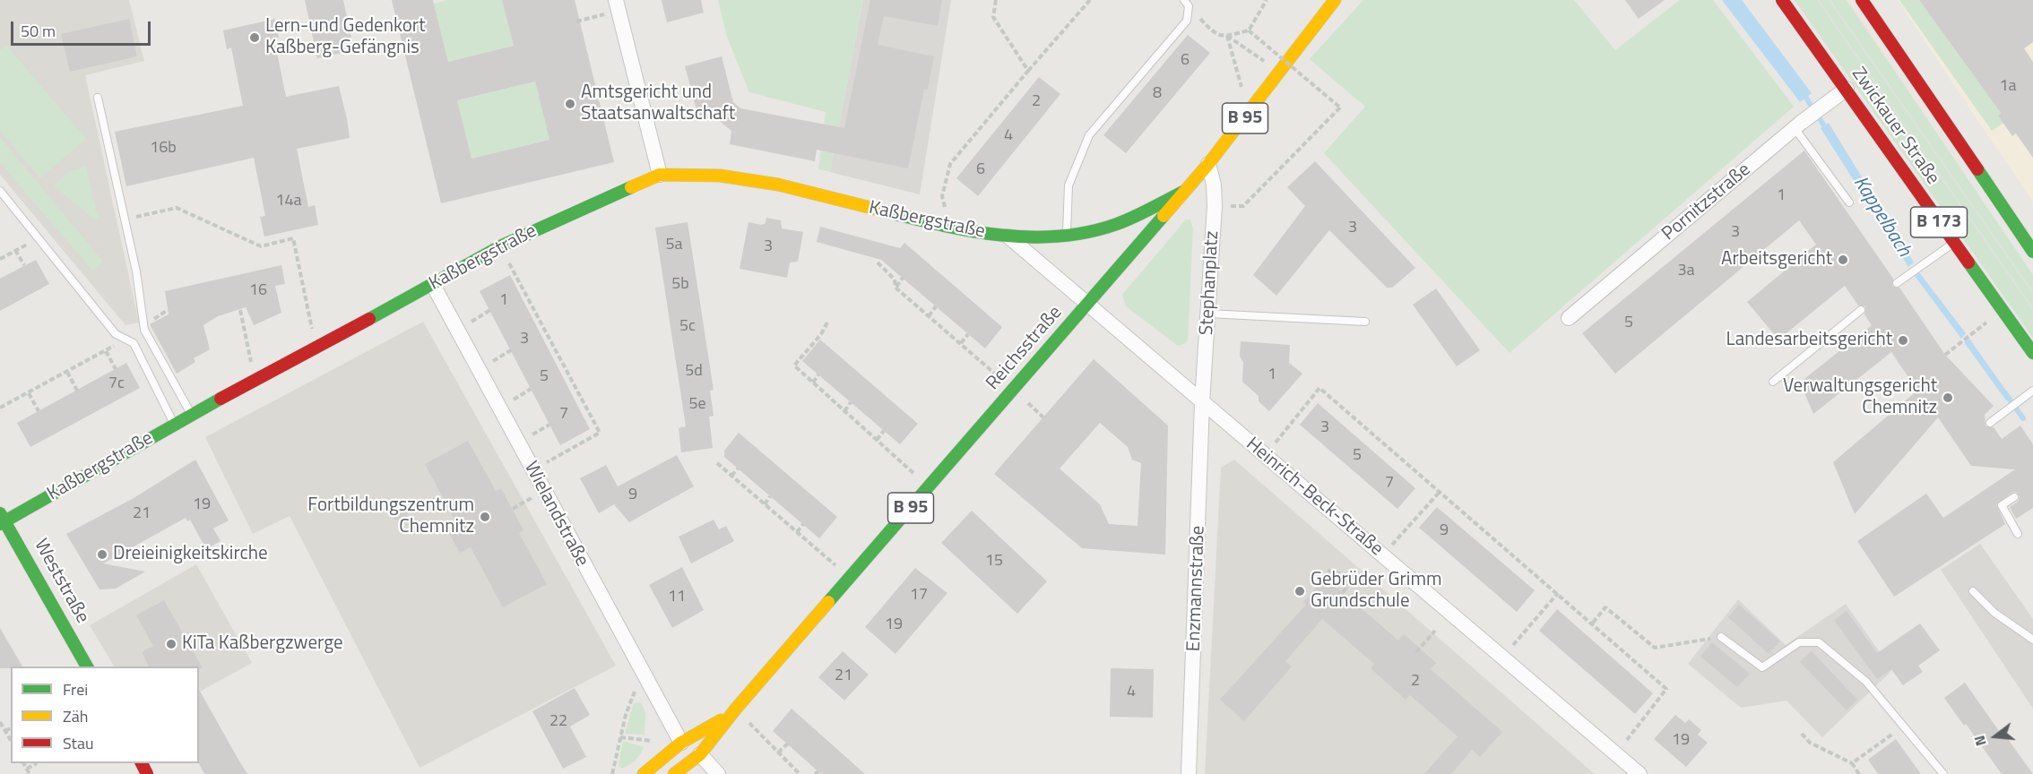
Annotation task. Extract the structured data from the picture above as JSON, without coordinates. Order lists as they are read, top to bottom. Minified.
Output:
{"streets":{"main road":["B 95","Zwickauer Straße","Kaßbergstraße","B 173","Reichsstraße","Weststraße"],"street":["Pornitzstraße","Stephanplatz","Heinrich-Beck-Straße","Wielandstraße","Enzmannstraße"]},"crossings":[["Zwickauer Straße","Pornitzstraße"],["Kaßbergstraße","Reichsstraße"],["Kaßbergstraße","Heinrich-Beck-Straße"],["Kaßbergstraße","Wielandstraße"],["Kaßbergstraße","Weststraße"],["Stephanplatz","Reichsstraße"],["Stephanplatz","Heinrich-Beck-Straße"],["Stephanplatz","Enzmannstraße"],["Reichsstraße","Heinrich-Beck-Straße"],["Reichsstraße","Wielandstraße"],["Heinrich-Beck-Straße","Enzmannstraße"]],"water":["Kappelbach"],"places":["Lern-und Gedenkort Kaßberg-Gefängnis","Amtsgericht und Staatsanwaltschaft","Arbeitsgericht","Landesarbeitsgericht","Verwaltungsgericht Chemnitz","Fortbildungszentrum Chemnitz","Dreieinigkeitskirche","Gebrüder Grimm Grundschule","KiTa Kaßbergzwerge"],"house_numbers":["6","1a","8","2","4","16b","6","1","14a","3","3","5a","3","3a","5b","16","1","5","5c","3","5d","1","5","7c","5e","7","3","5","7","9","19","21","9","15","17","11","19","21","2","4","22","19"],"legend":["Frei","Zäh","Stau"],"scale_bar":"50 m","north":"left"}
